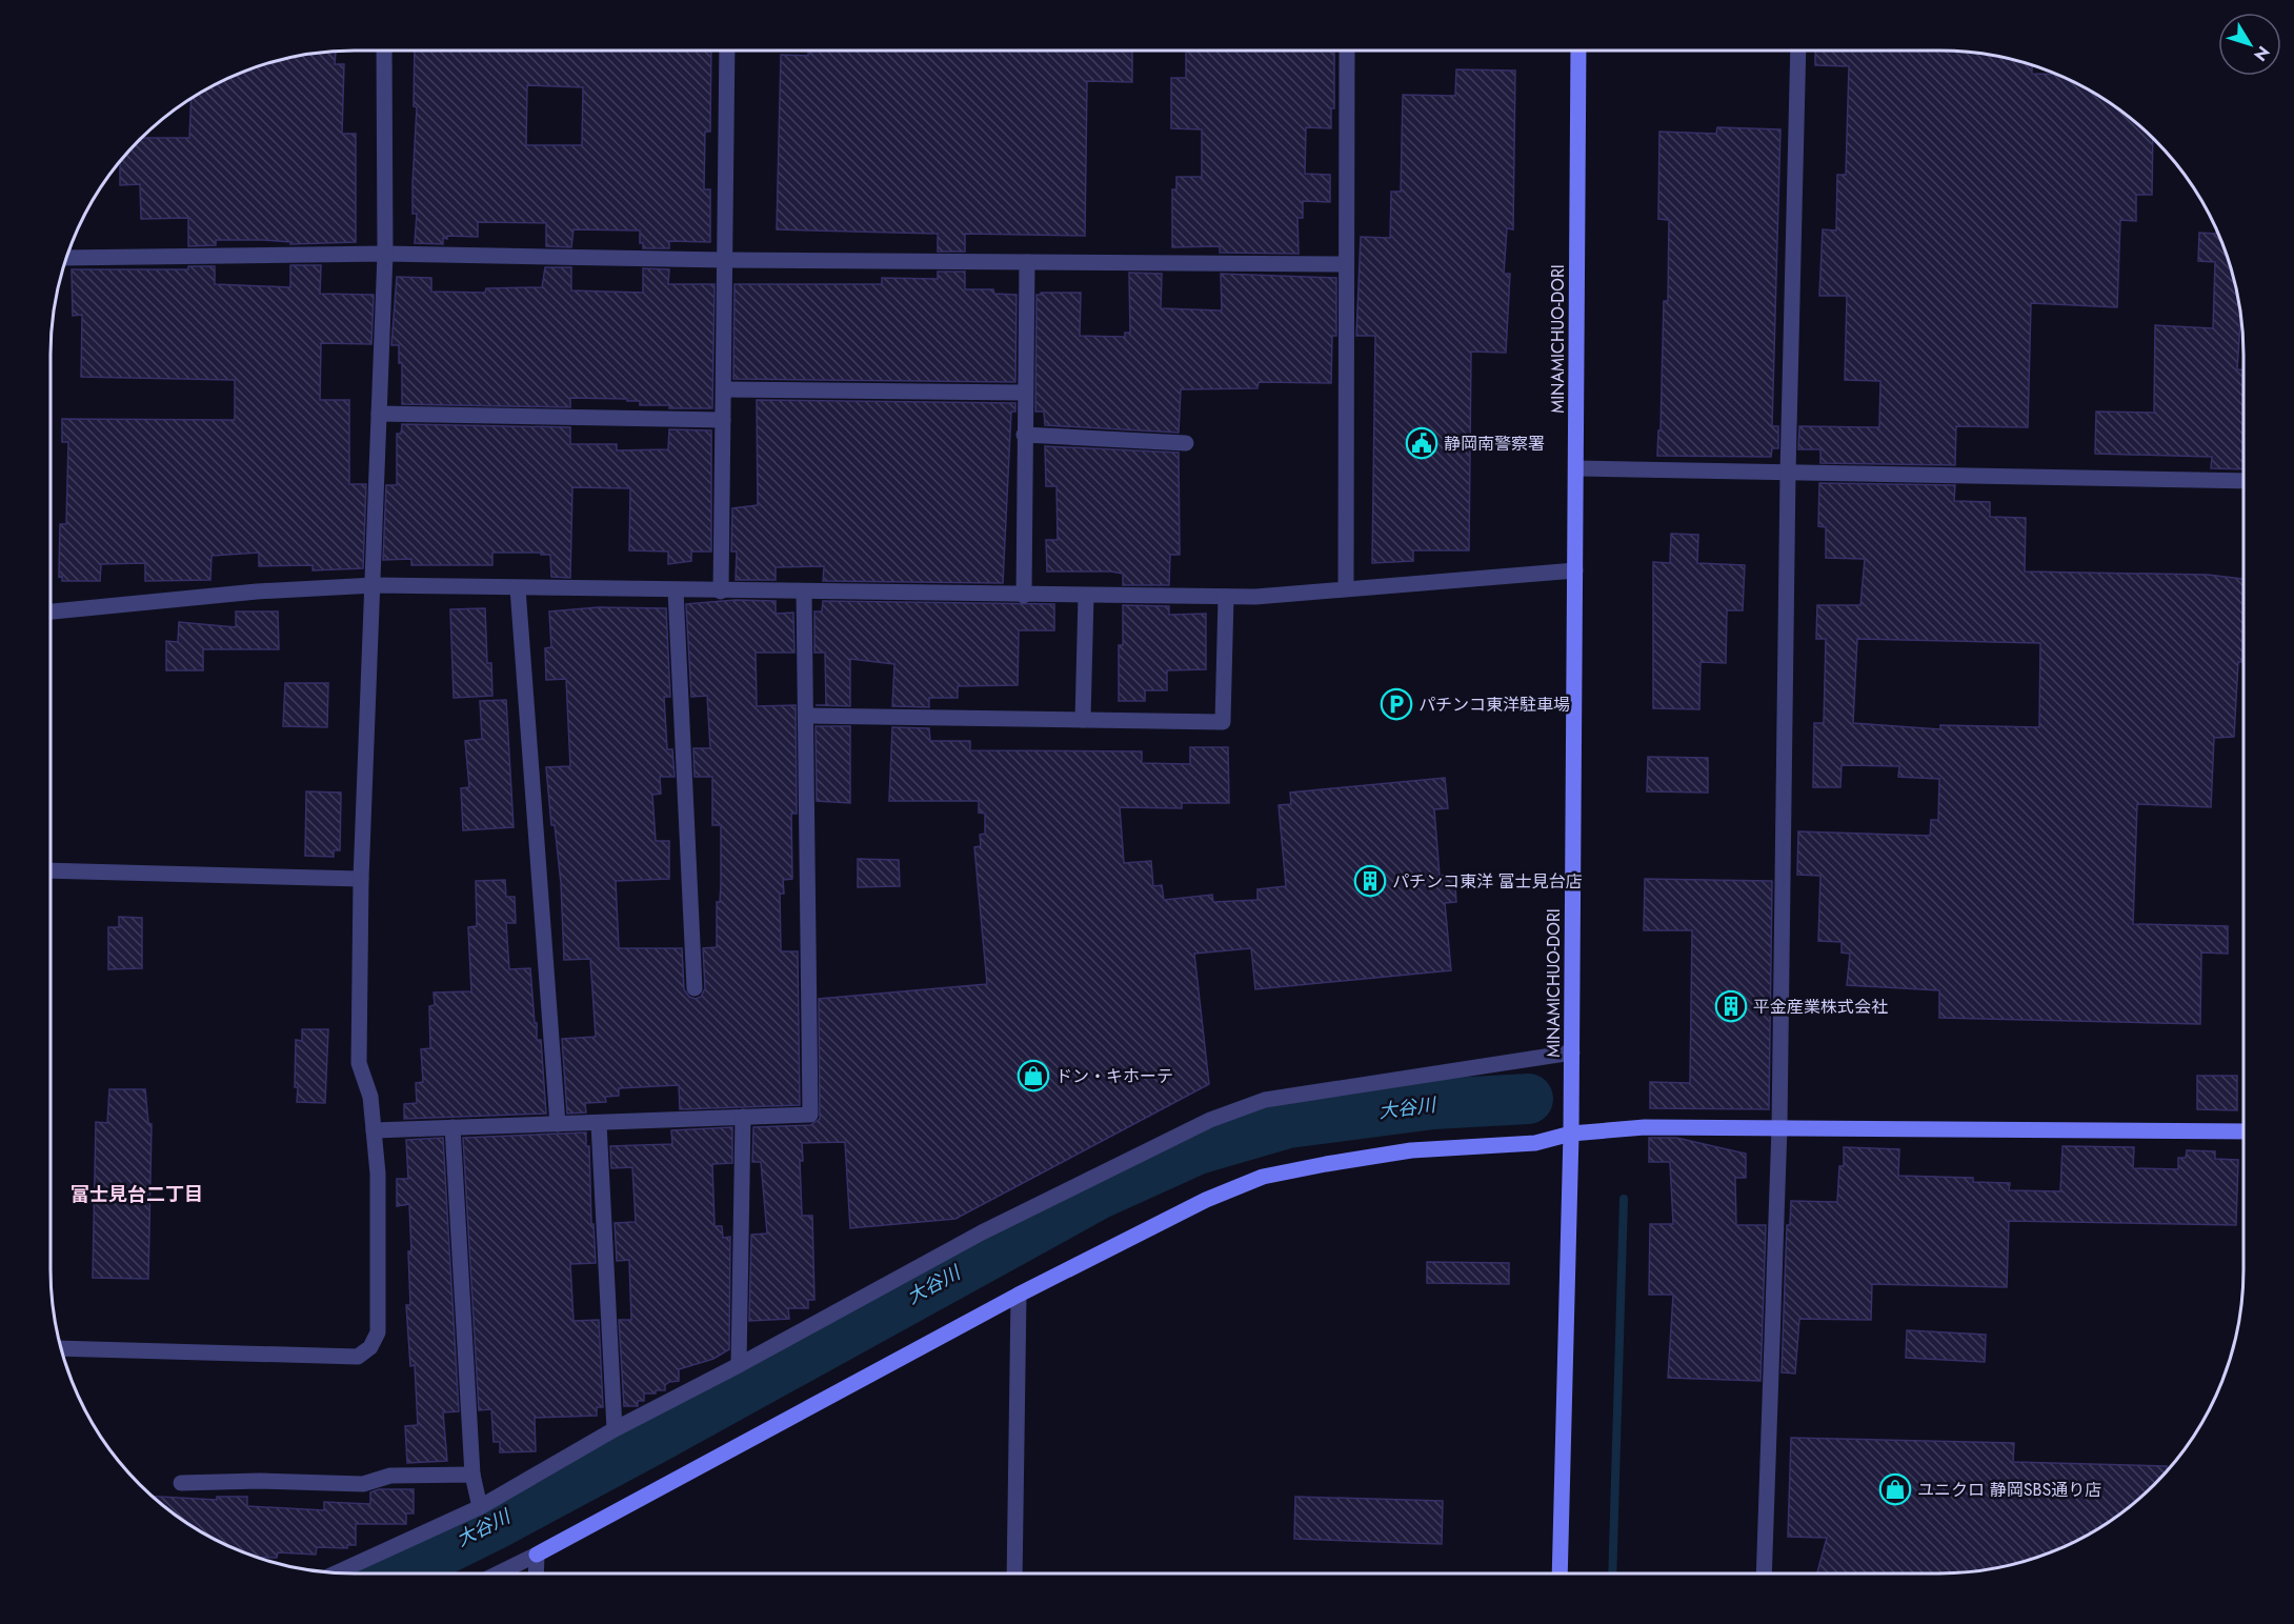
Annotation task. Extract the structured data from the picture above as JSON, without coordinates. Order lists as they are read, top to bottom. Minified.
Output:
{"streets":{"street":["MINAMICHUO-DORI"]},"districts":["富士見台二丁目"],"water":["大谷川"],"places":{"public building":["静岡南警察署"],"parking":["パチンコ東洋駐車場"],"building":["パチンコ東洋 富士見台店","平金産業株式会社"],"shop":["ドン・キホーテ","ユニクロ 静岡SBS通り店"]},"north":"bottom right"}
